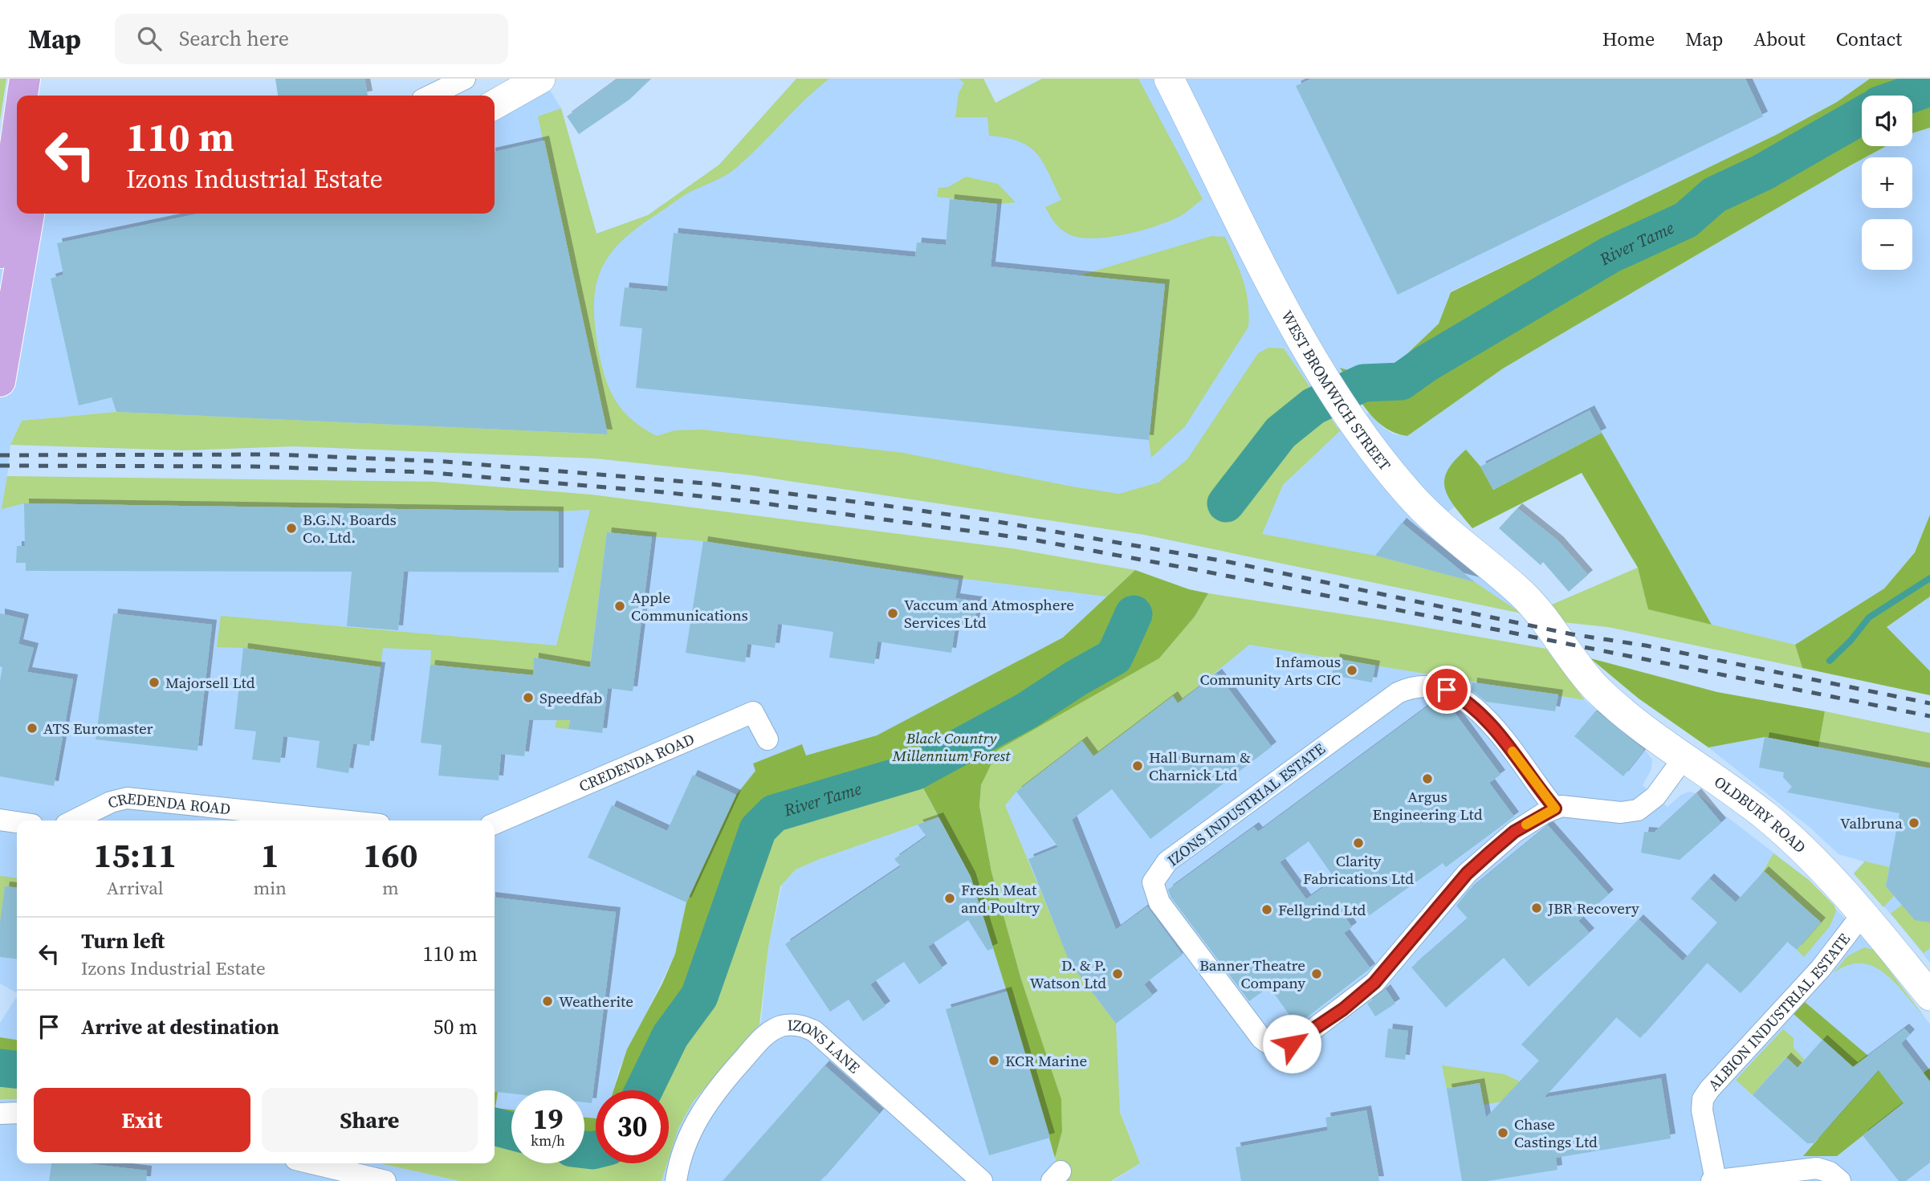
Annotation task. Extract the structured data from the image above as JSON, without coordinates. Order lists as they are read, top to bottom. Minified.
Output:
{"streets":{"main road":["WEST BROMWICH STREET","OLDBURY ROAD"],"street":["CREDENDA ROAD","IZONS INDUSTRIAL ESTATE","ALBION INDUSTRIAL ESTATE","IZONS LANE"]},"crossings":[["WEST BROMWICH STREET","OLDBURY ROAD"],["IZONS INDUSTRIAL ESTATE","OLDBURY ROAD"],["OLDBURY ROAD","ALBION INDUSTRIAL ESTATE"]],"water":["River Tame"],"parks":["Black Country Millennium Forest"],"places":["B.G.N. Boards Co. Ltd.","Apple Communications","Vaccum and Atmosphere Services Ltd","Infamous Community Arts CIC","Majorsell Ltd","Speedfab","ATS Euromaster","Hall Burnam & Charnick Ltd","Argus Engineering Ltd","Valbruna","Clarity Fabrications Ltd","Fresh Meat and Poultry","JBR Recovery","Fellgrind Ltd","D. & P. Watson Ltd","Banner Theatre Company","Weatherite","KCR Marine","Chase Castings Ltd"],"page":{"header":"Map","search":"Search here","nav":["Home","Map","About","Contact"],"map_buttons":["+","−"],"turn":["110 m","Izons Industrial Estate"],"eta":["15:11","Arrival","1","min","160","m"],"list":[{"name":"Turn left","note":"Izons Industrial Estate","value":"110 m"},{"name":"Arrive at destination","value":"50 m"}],"buttons":["Exit","Share"],"speed":"19 km/h","limit":"30"}}
